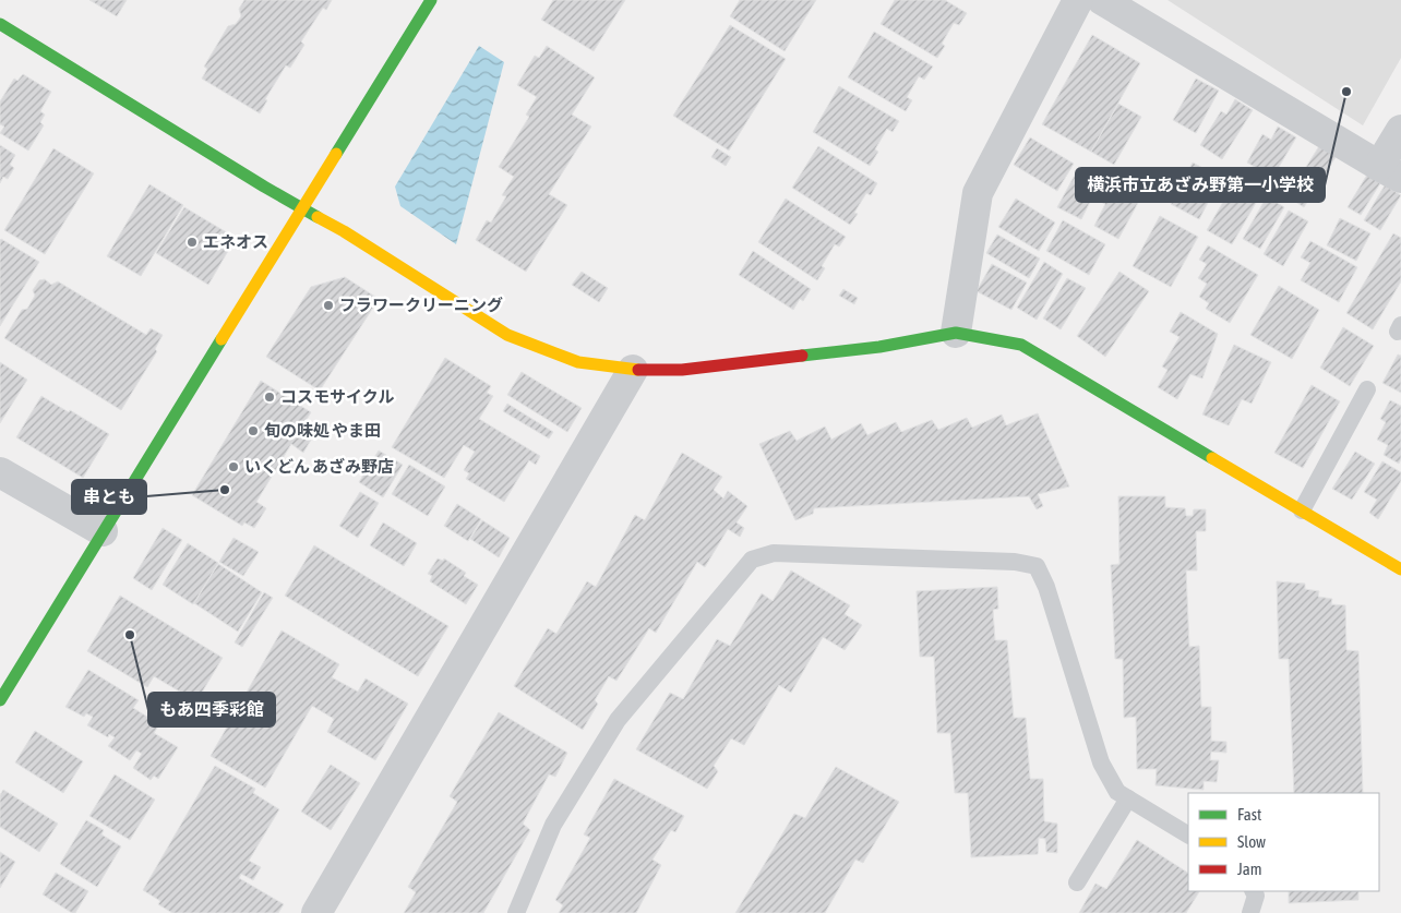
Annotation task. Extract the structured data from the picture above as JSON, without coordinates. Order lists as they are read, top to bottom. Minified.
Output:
{"places":["横浜市立あざみ野第一小学校","エネオス","フラワークリーニング","コスモサイクル","旬の味処 やま田","いくどん あざみ野店","串とも","もあ四季彩館"],"legend":["Fast","Slow","Jam"]}
